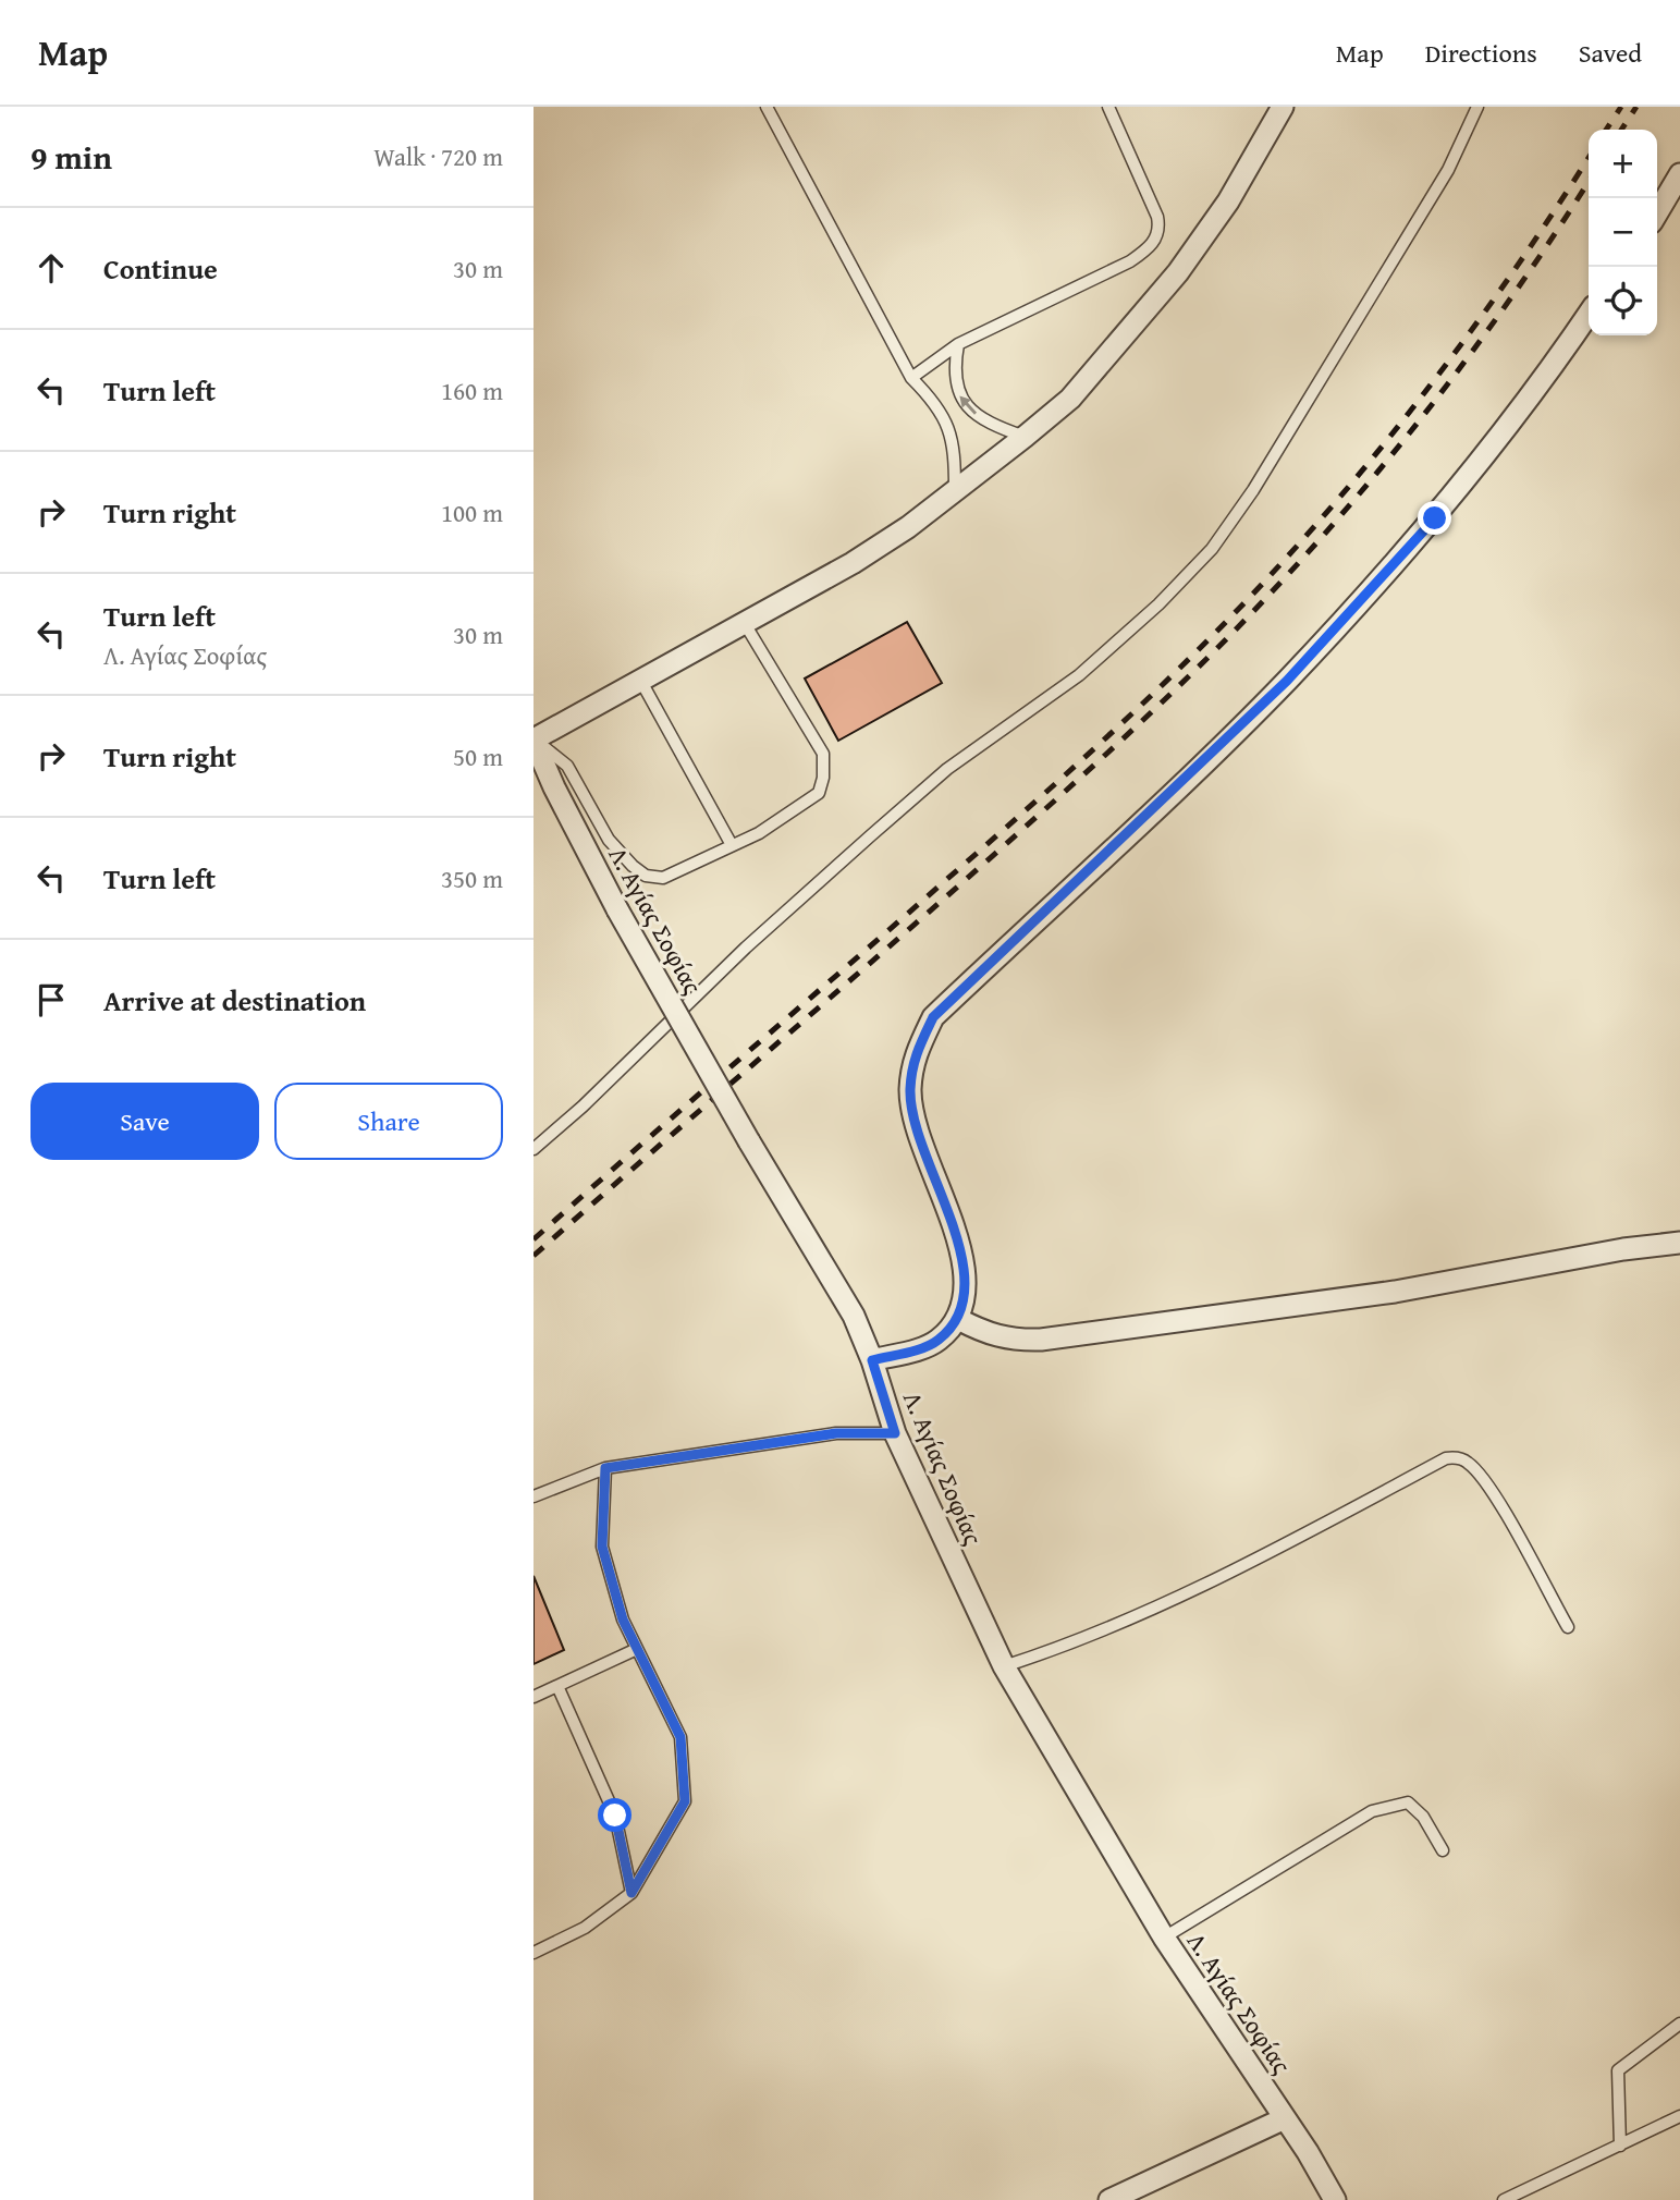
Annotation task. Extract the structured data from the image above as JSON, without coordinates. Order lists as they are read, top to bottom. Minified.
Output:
{"streets":{"street":["Λ. Αγίας Σοφίας"]},"page":{"header":"Map","nav":["Map","Directions","Saved"],"heading":["9 min","Walk · 720 m"],"map_buttons":["+","−"],"list":[["Continue","30 m"],["Turn left","160 m"],["Turn right","100 m"],["Turn left","Λ. Αγίας Σοφίας","30 m"],["Turn right","50 m"],["Turn left","350 m"],"Arrive at destination"],"buttons":["Save","Share"]}}
